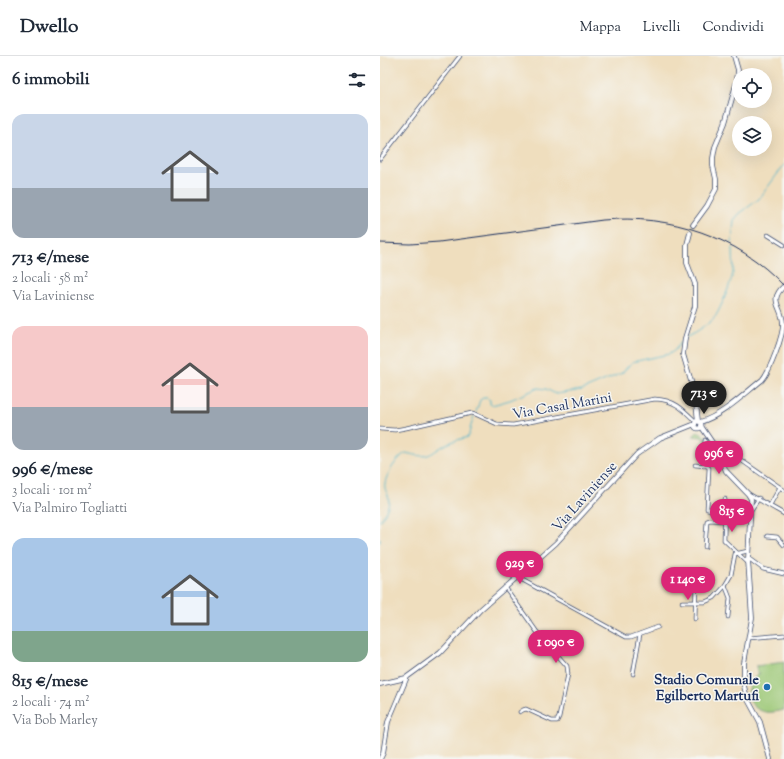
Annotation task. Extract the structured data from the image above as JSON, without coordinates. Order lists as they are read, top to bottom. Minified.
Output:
{"streets":{"street":["Via Casal Marini","Via Laviniense"]},"crossings":[["Via Casal Marini","Via Laviniense"]],"places":["Stadio Comunale Egilberto Martufi"],"page":{"header":"Dwello","nav":["Mappa","Livelli","Condividi"],"heading":"6 immobili","list":[{"name":"713 €/mese","note":"2 locali · 58 m² · Via Laviniense"},{"name":"996 €/mese","note":"3 locali · 101 m² · Via Palmiro Togliatti"},{"name":"815 €/mese","note":"2 locali · 74 m² · Via Bob Marley"}],"price":["713 €","996 €","815 €","929 €","1 140 €","1 090 €"]}}
